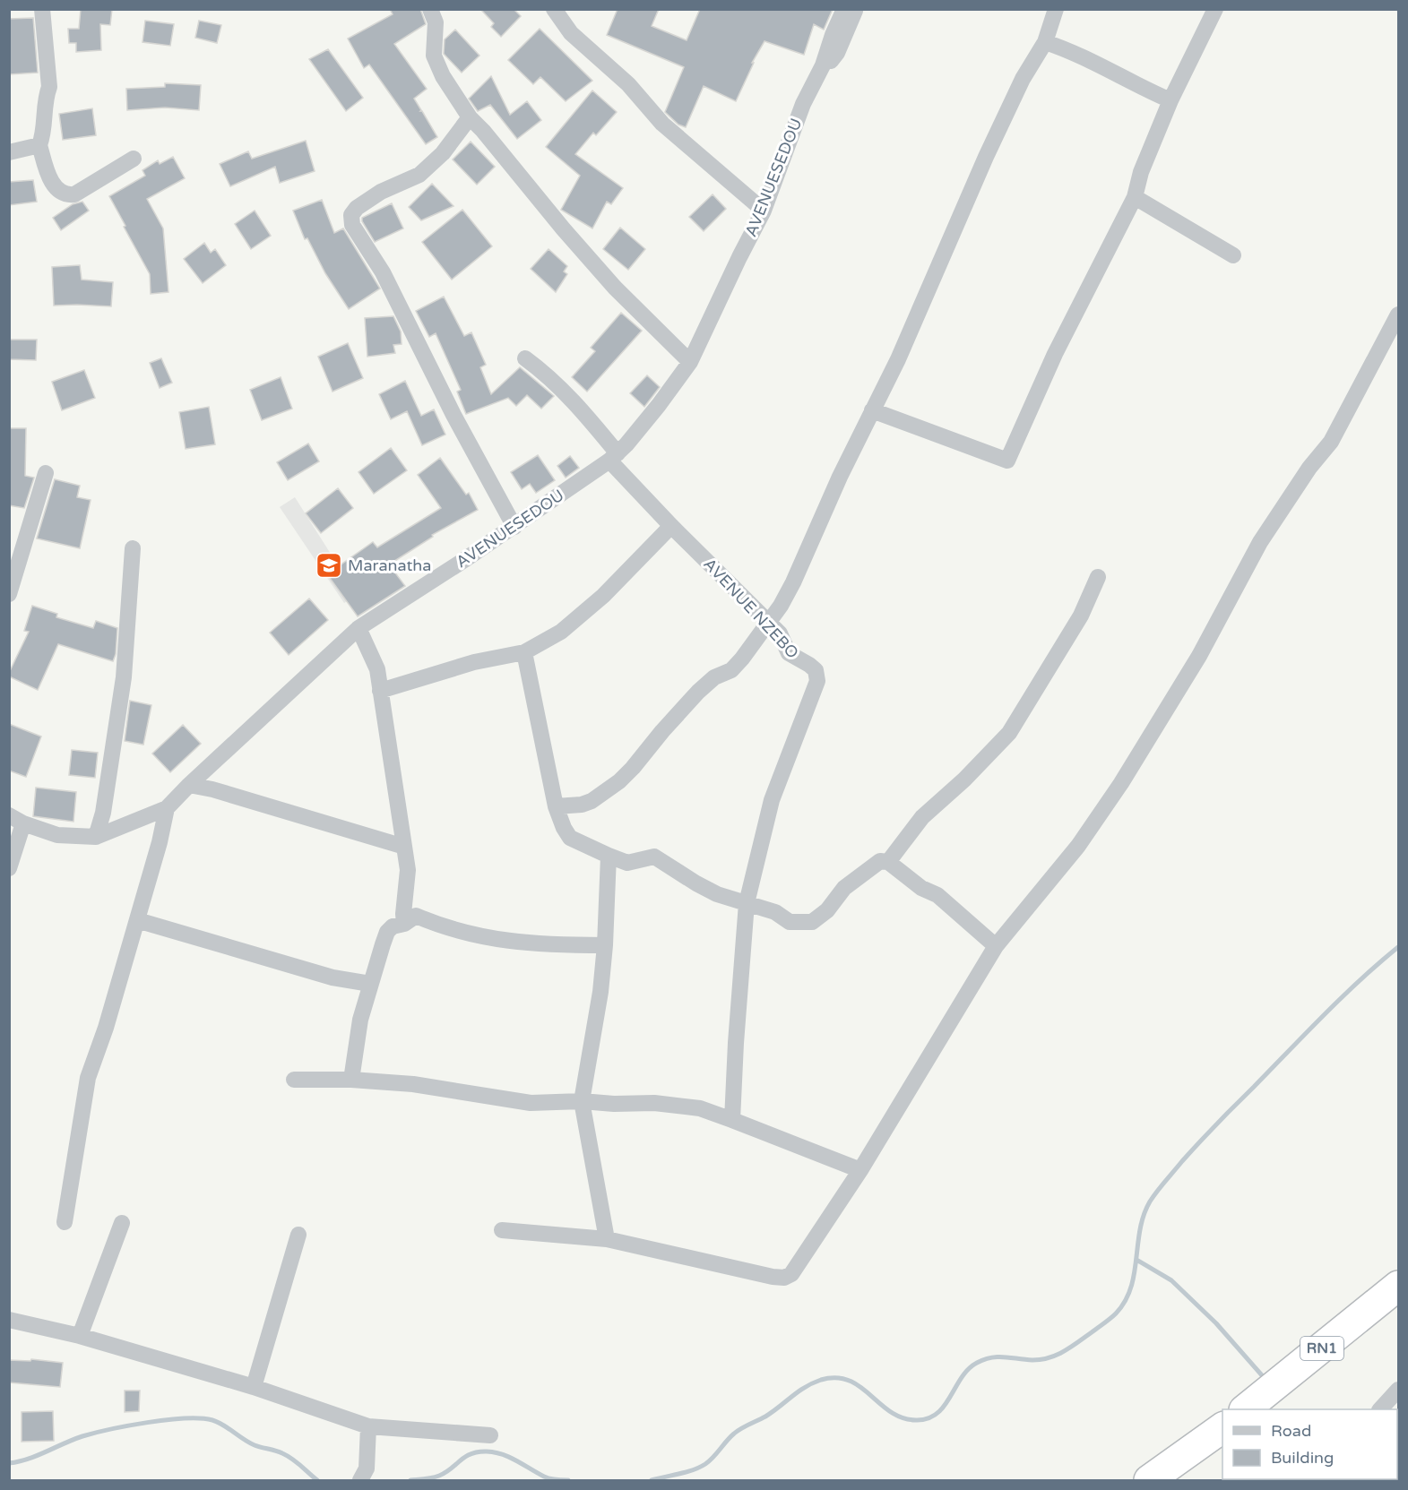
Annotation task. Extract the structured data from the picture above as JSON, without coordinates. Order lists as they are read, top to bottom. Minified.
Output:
{"streets":{"highway":["RN1"],"street":["AVENUESEDOU","AVENUE NZEBO"]},"crossings":[["AVENUESEDOU","AVENUE NZEBO"]],"places":{"school or university":["Maranatha"]},"legend":["Road","Building"]}
